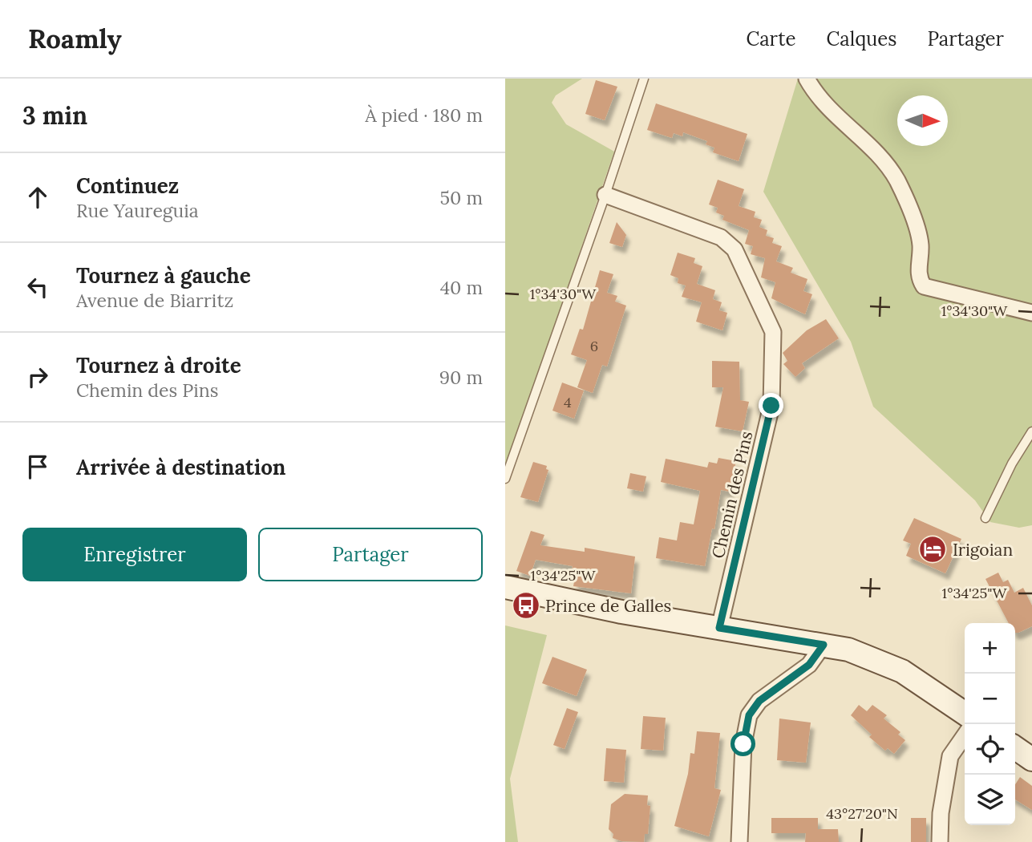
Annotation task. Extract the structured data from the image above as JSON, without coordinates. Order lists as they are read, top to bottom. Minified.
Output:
{"streets":{"street":["Chemin des Pins"]},"places":{"hotel":["Irigoian"],"bus stop":["Prince de Galles"]},"house_numbers":["6","4"],"north":"right","page":{"header":"Roamly","nav":["Carte","Calques","Partager"],"heading":["3 min","À pied · 180 m"],"list":[["Continuez","Rue Yaureguia","50 m"],["Tournez à gauche","Avenue de Biarritz","40 m"],["Tournez à droite","Chemin des Pins","90 m"],"Arrivée à destination"],"buttons":["Enregistrer","Partager"],"map_buttons":["+","−"]},"coordinates":["1°34'30\"W","1°34'25\"W","43°27'20\"N"]}
